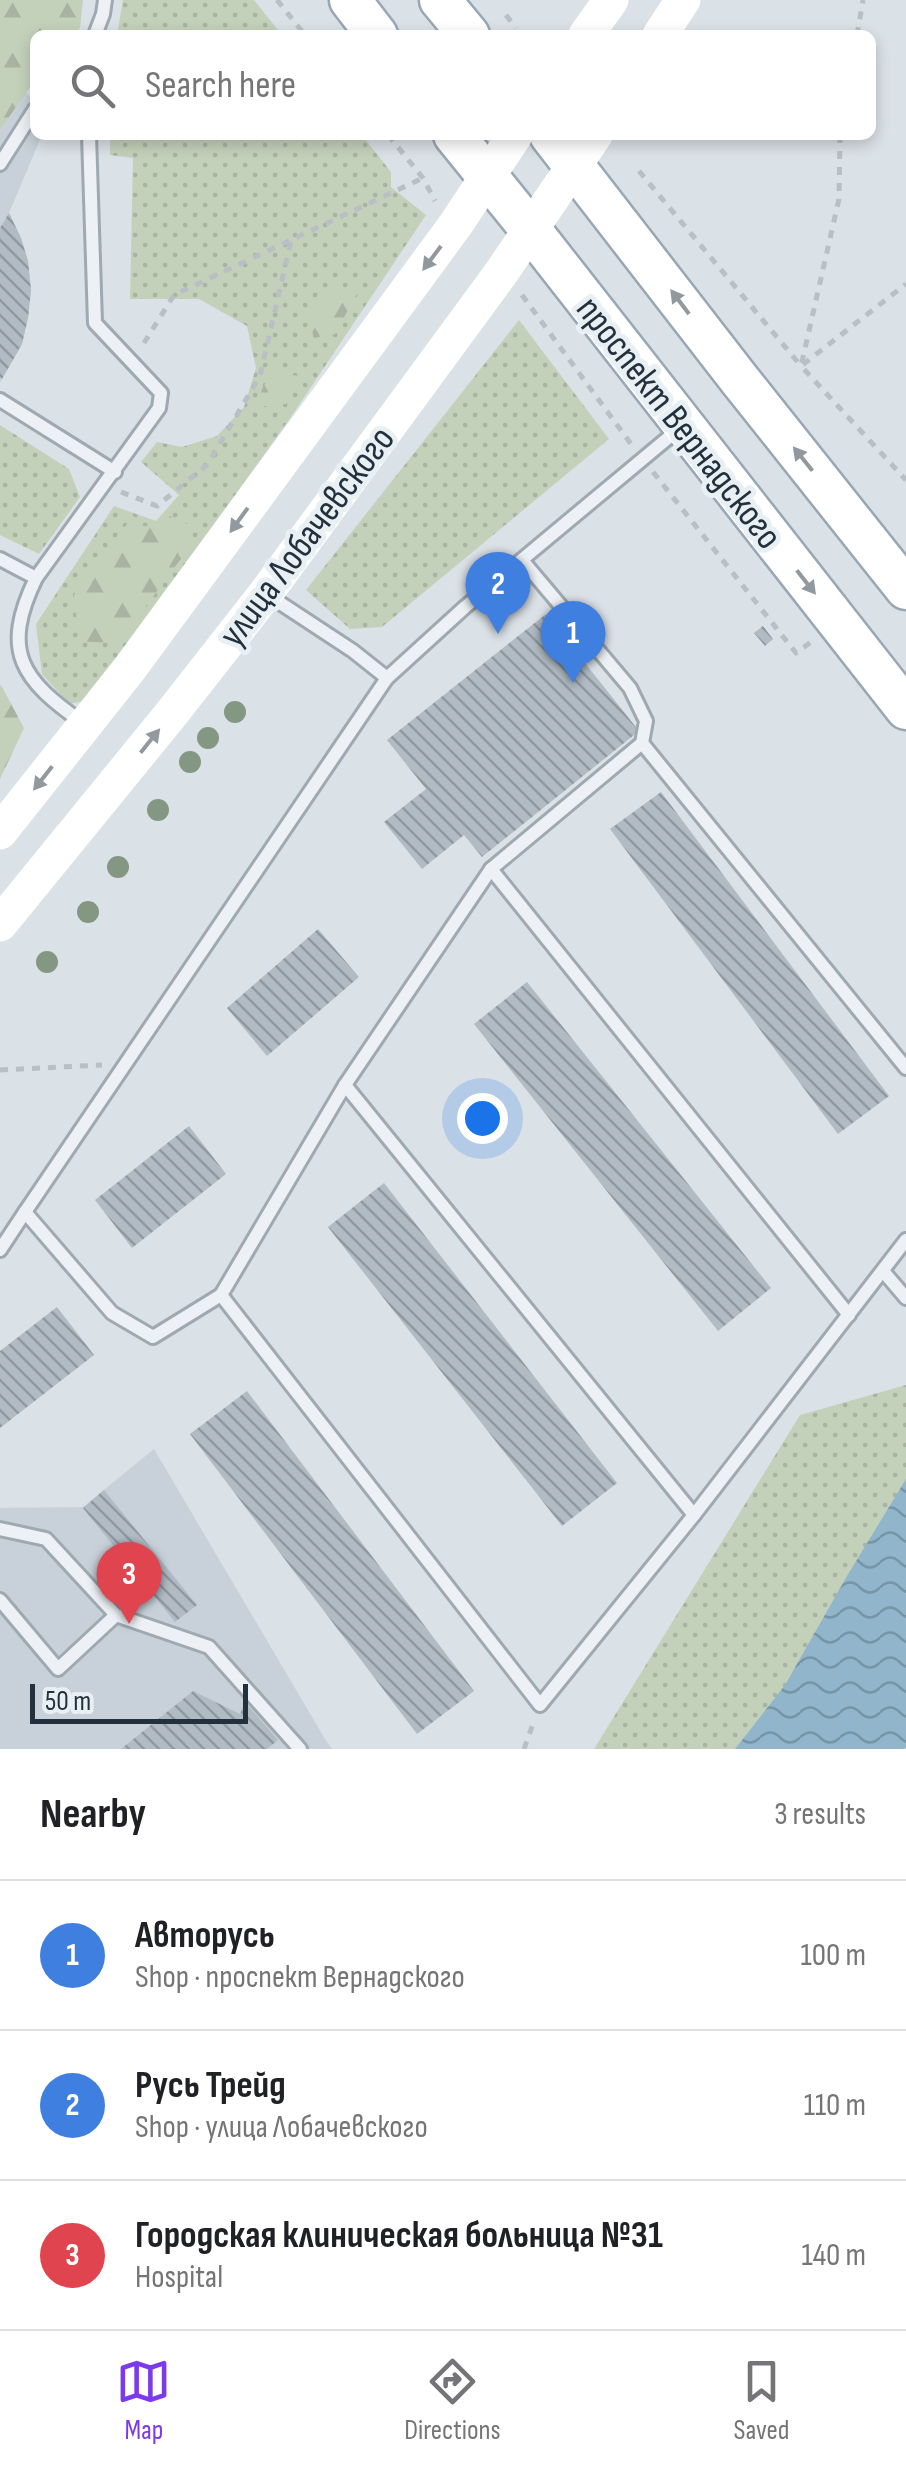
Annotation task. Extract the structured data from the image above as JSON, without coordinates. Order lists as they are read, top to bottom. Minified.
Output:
{"streets":{"main road":["проспект Вернадского","улица Лобачевского"]},"crossings":[["проспект Вернадского","улица Лобачевского"]],"scale_bar":"50 m","page":{"search":"Search here","pins":["2","1","3"],"scale":"50 m","heading":["Nearby","3 results"],"list":[{"mark":"1","name":"Авторусь","note":"Shop · проспект Вернадского","value":"100 m"},{"mark":"2","name":"Русь Трейд","note":"Shop · улица Лобачевского","value":"110 m"},{"mark":"3","name":"Городская клиническая больница №31","note":"Hospital","value":"140 m"}],"nav":["Map","Directions","Saved"]}}
